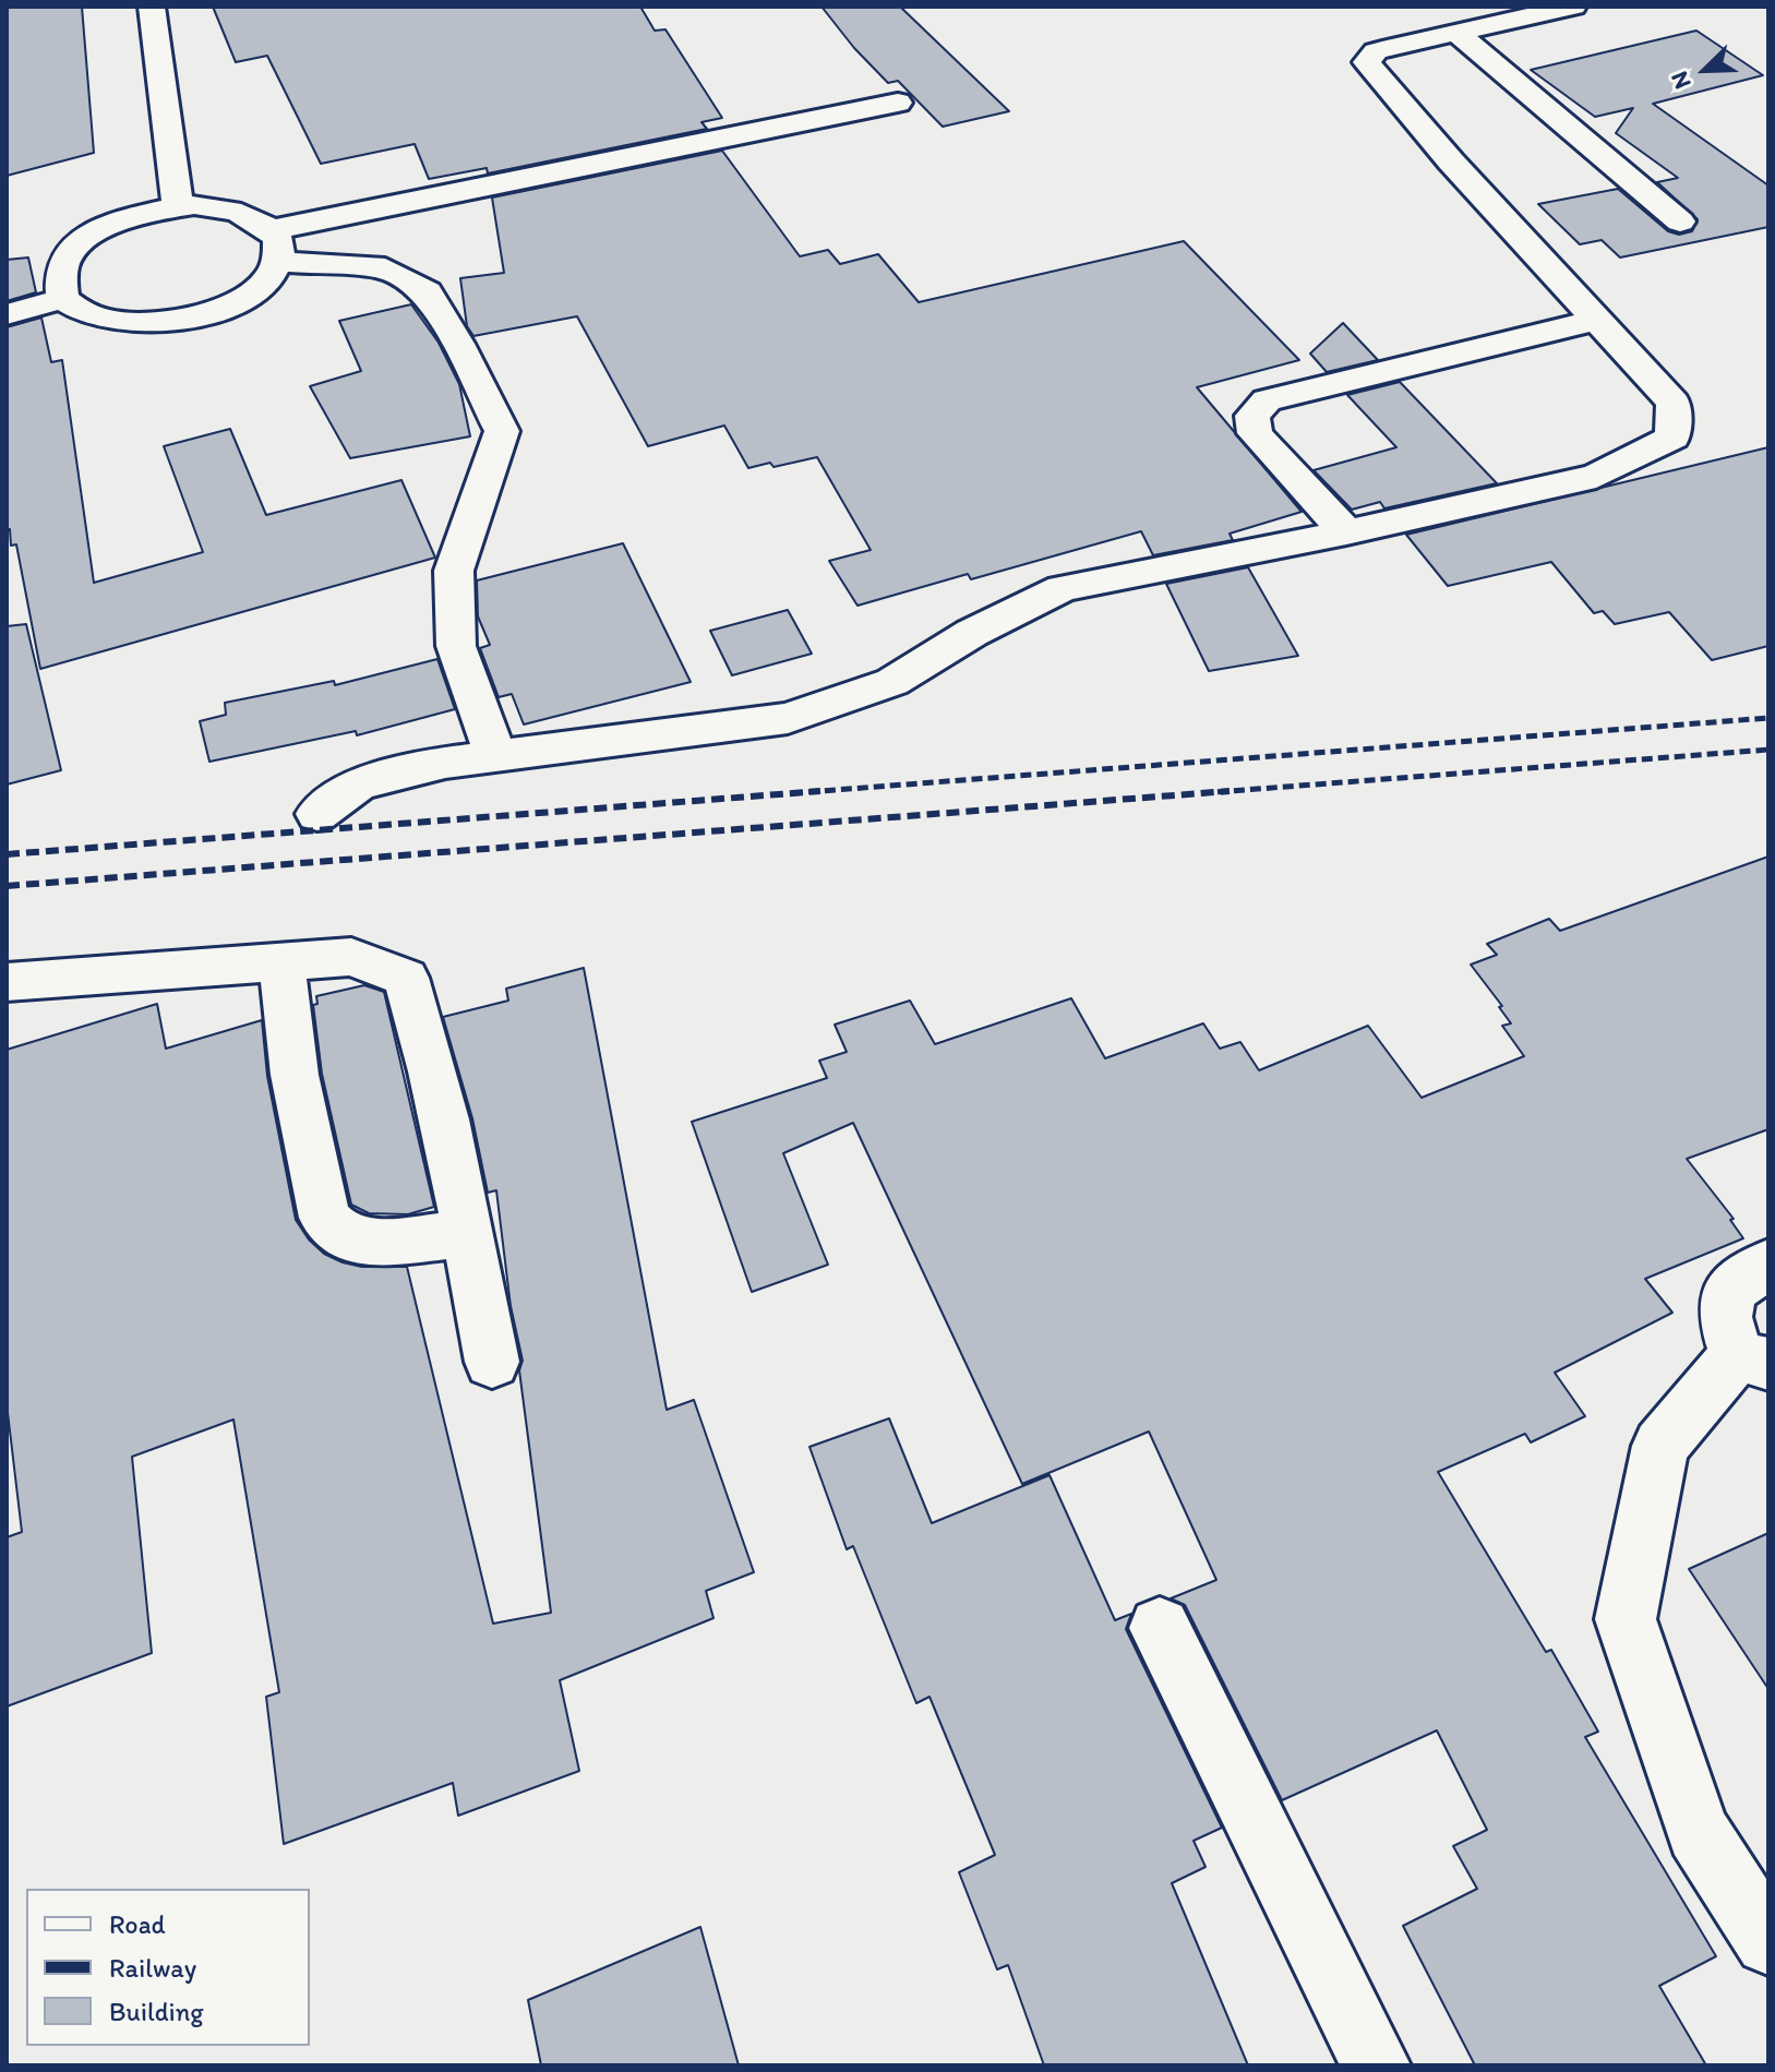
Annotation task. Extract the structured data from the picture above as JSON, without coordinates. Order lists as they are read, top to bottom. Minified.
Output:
{"legend":["Road","Railway","Building"],"north":"bottom left"}
